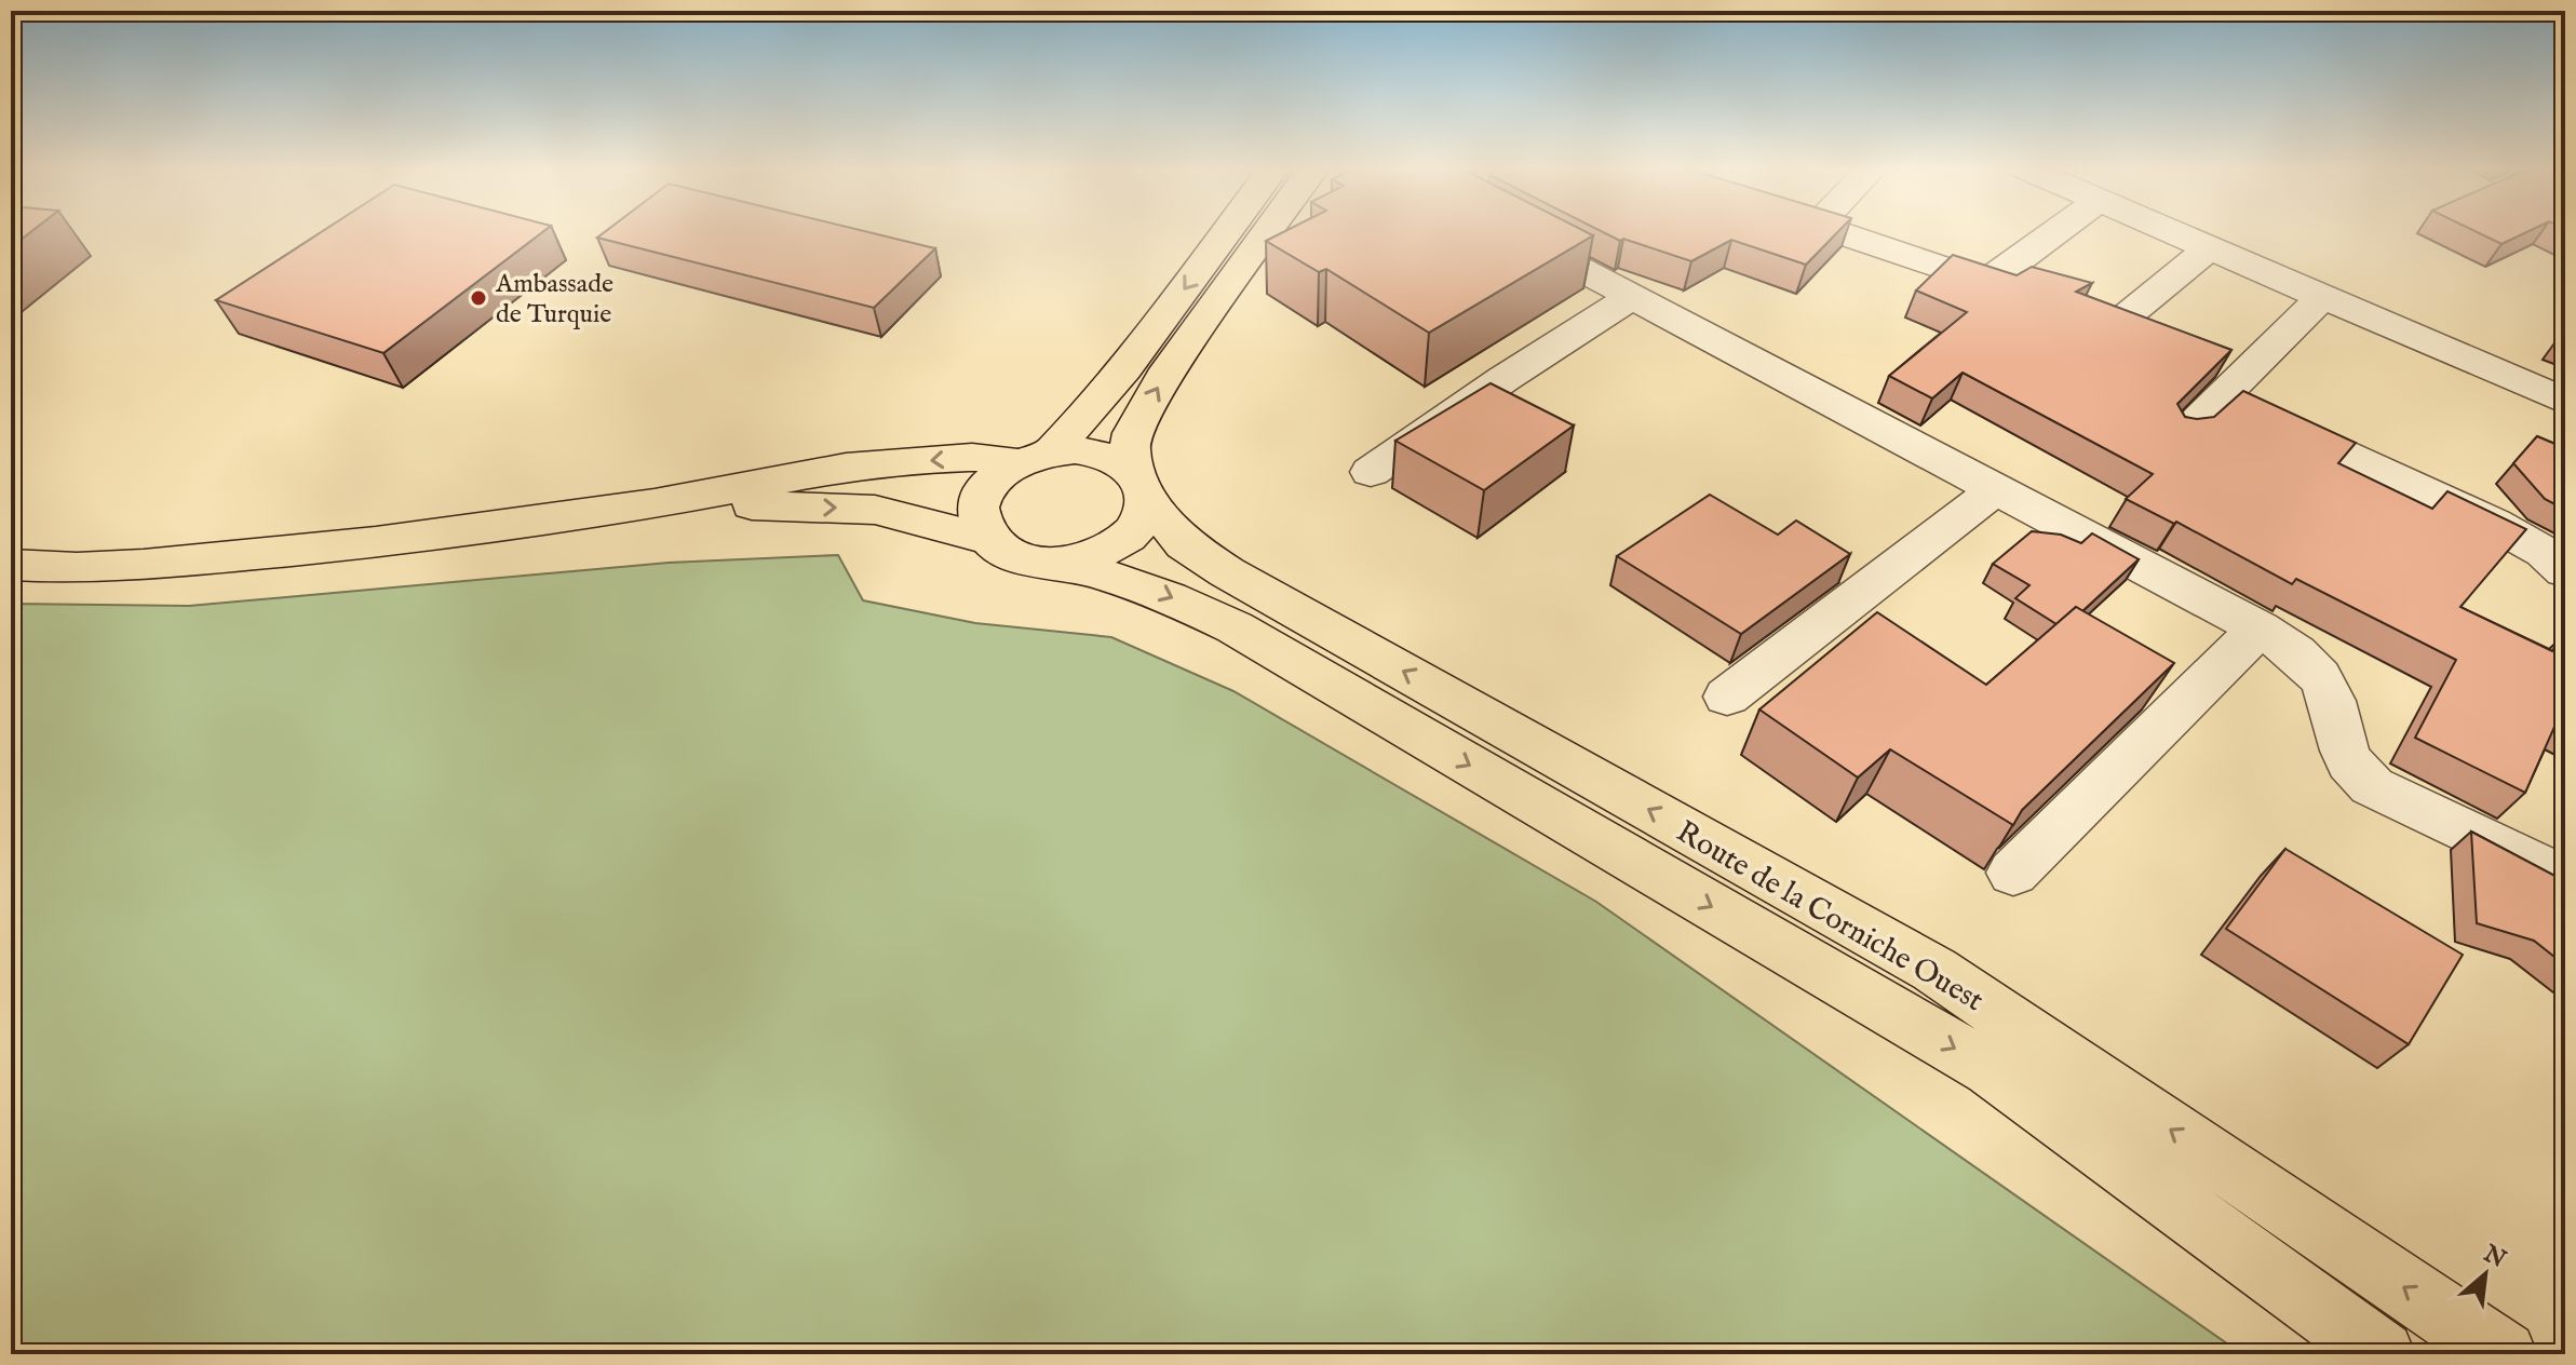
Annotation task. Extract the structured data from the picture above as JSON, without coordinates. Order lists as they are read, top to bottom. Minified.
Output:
{"streets":{"main road":["Route de la Corniche Ouest"]},"places":["Ambassade de Turquie"],"north":"top right"}
